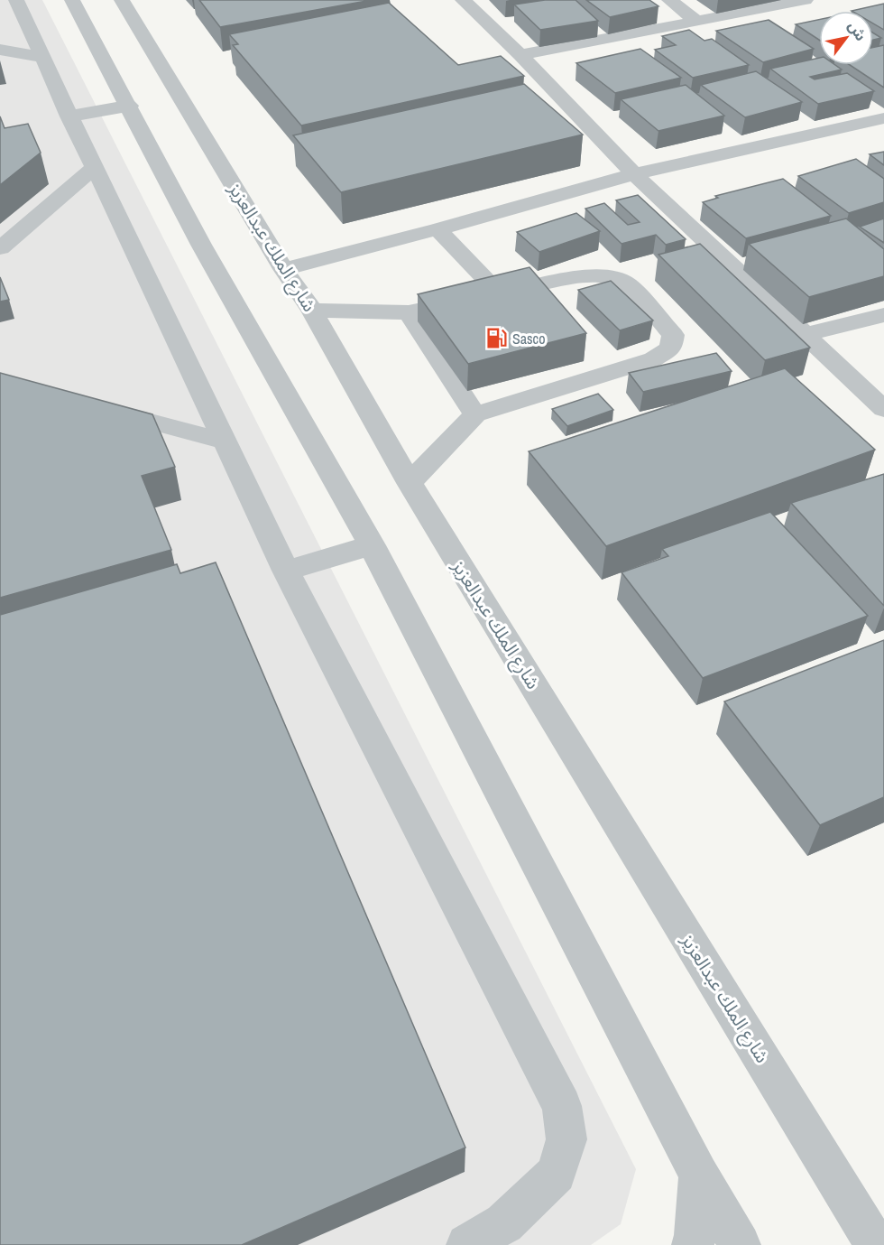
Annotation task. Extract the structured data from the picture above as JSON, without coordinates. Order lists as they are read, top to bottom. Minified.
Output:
{"streets":{"street":["شارع الملك عبدالعزيز"]},"places":{"fuel station":["Sasco"]},"north":"top right"}
